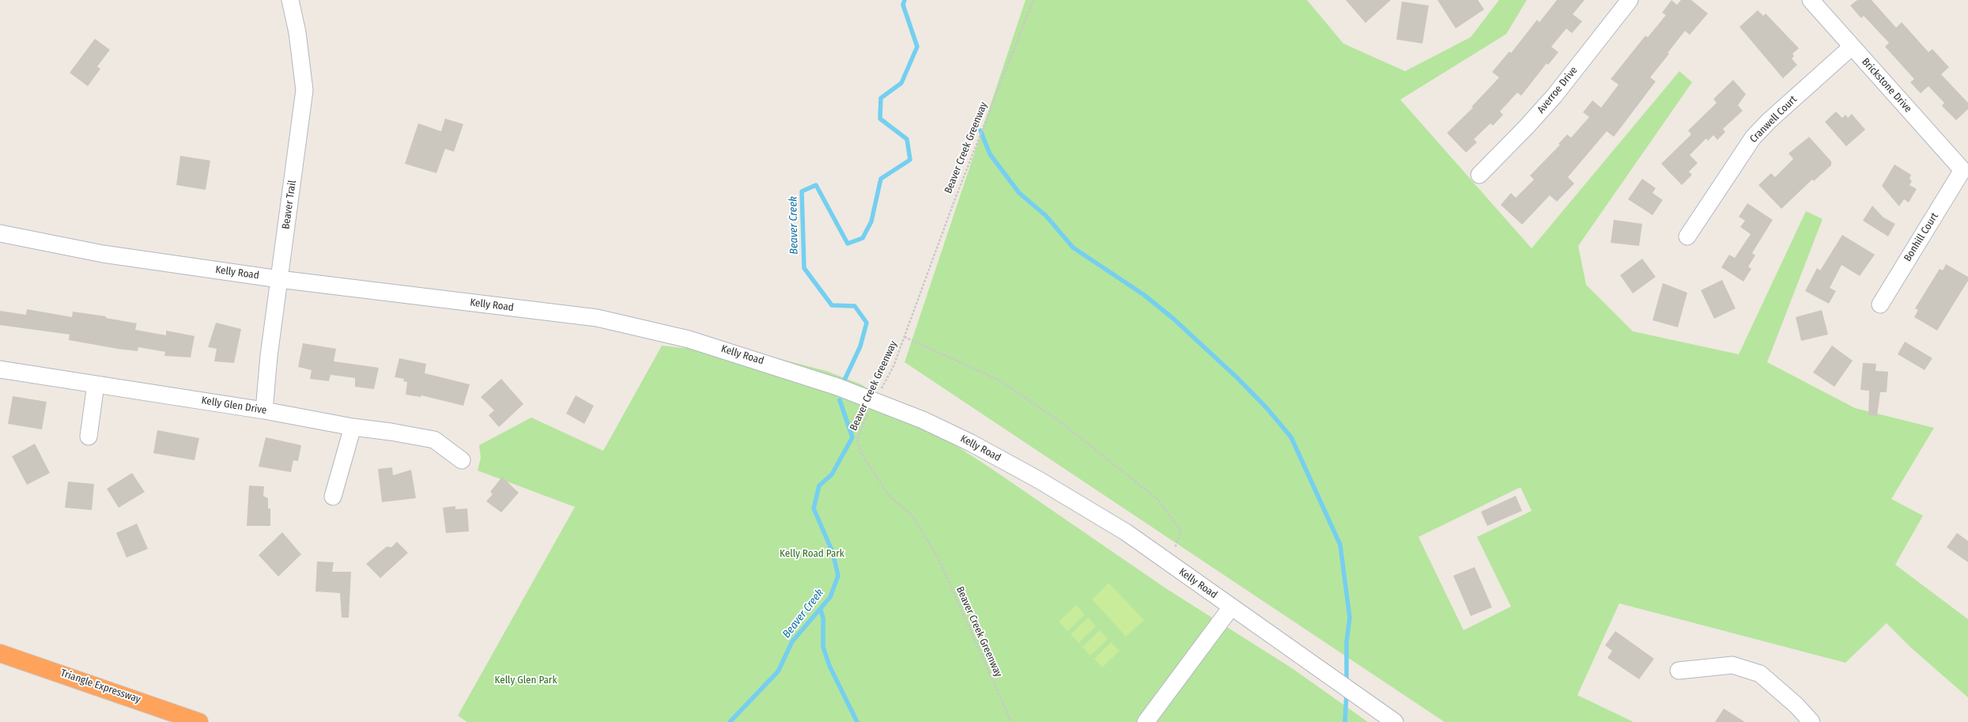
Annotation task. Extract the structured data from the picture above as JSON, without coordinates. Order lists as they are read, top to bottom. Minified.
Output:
{"streets":{"highway":["Triangle Expressway"],"street":["Brickstone Drive","Averroe Drive","Cranwell Court","Beaver Trail","Bonhill Court","Kelly Road","Kelly Glen Drive"],"path":["Beaver Creek Greenway"]},"crossings":[["Brickstone Drive","Cranwell Court"],["Brickstone Drive","Bonhill Court"],["Beaver Trail","Kelly Road"],["Beaver Trail","Kelly Glen Drive"]],"water":["Beaver Creek"],"parks":["Kelly Road Park","Kelly Glen Park"]}
